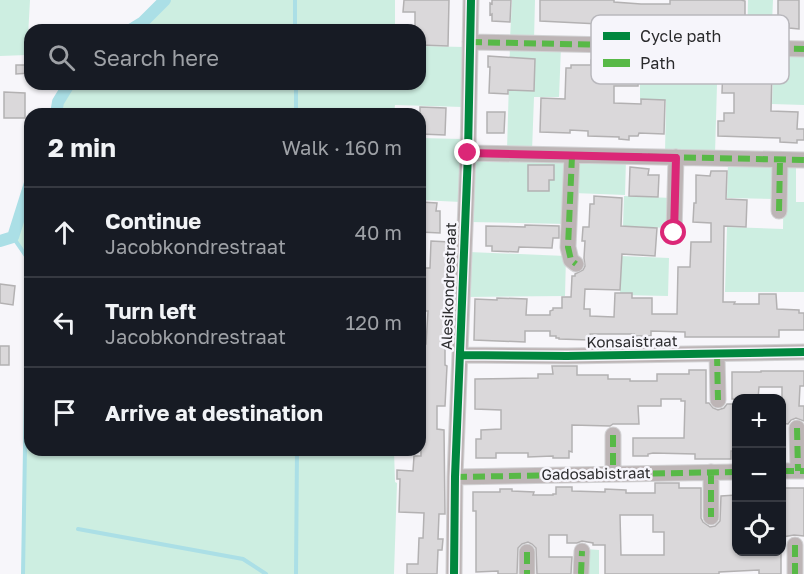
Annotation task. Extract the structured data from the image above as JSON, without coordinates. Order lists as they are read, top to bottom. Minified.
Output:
{"streets":{"street":["Alesikondrestraat","Konsaistraat","Gadosabistraat"]},"crossings":[["Alesikondrestraat","Konsaistraat"],["Alesikondrestraat","Gadosabistraat"]],"legend":["Cycle path","Path"],"page":{"search":"Search here","heading":["2 min","Walk · 160 m"],"list":[["Continue","Jacobkondrestraat","40 m"],["Turn left","Jacobkondrestraat","120 m"],"Arrive at destination"],"map_buttons":["+","−"]}}
